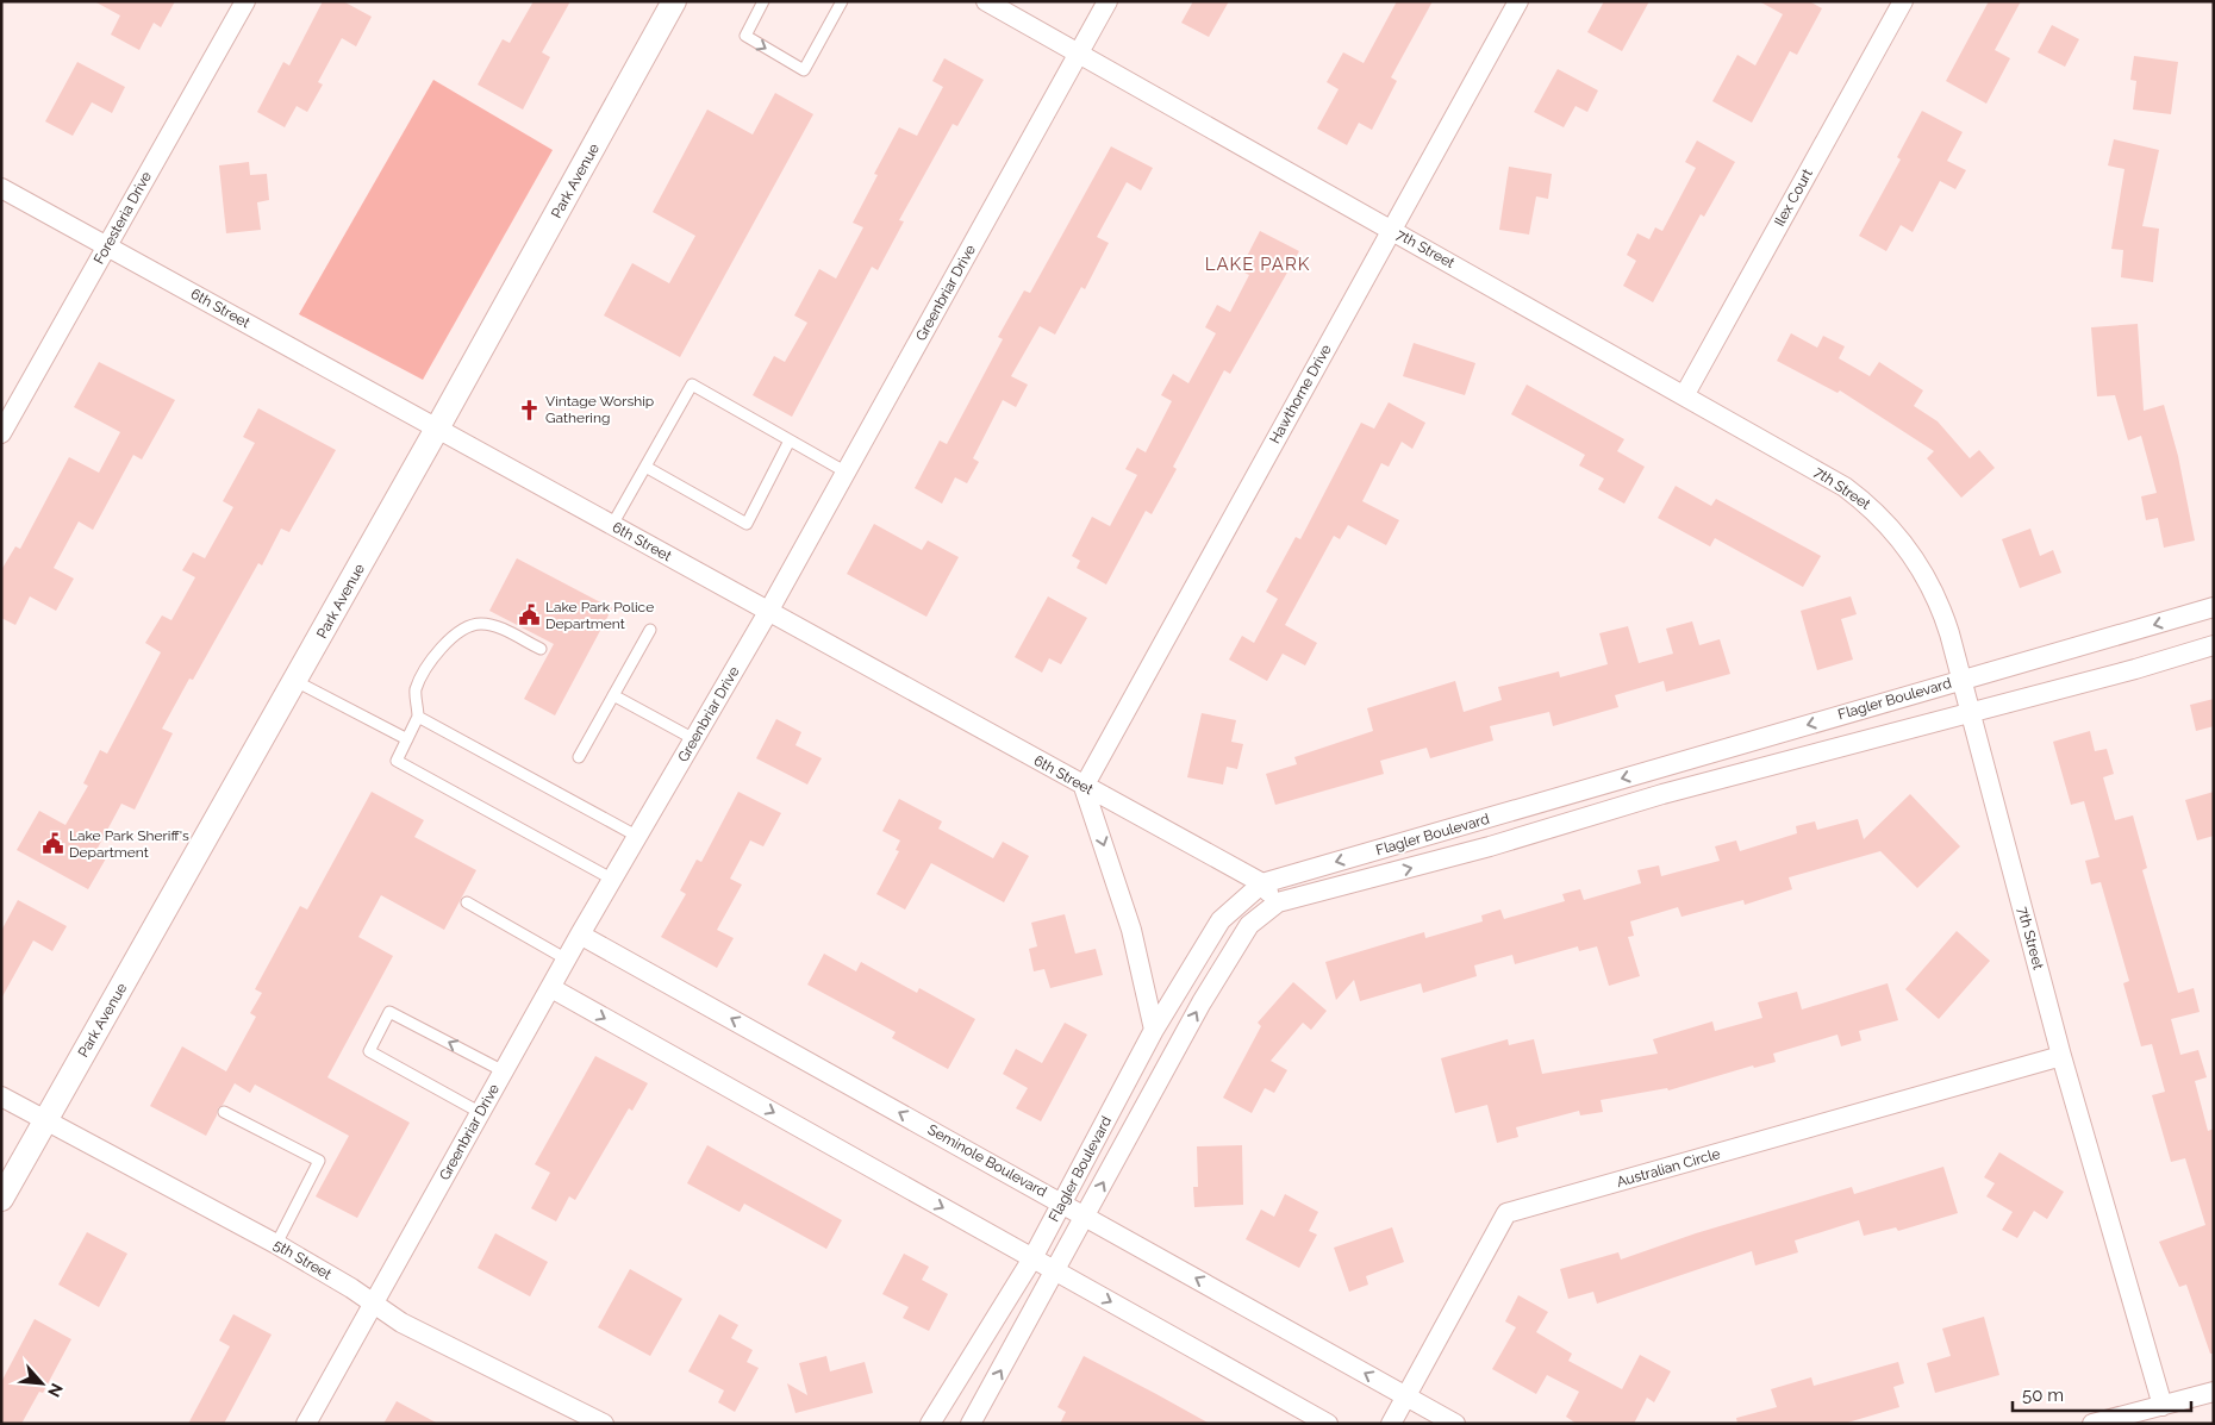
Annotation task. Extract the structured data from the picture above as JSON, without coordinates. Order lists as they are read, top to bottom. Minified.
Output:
{"streets":{"street":["Park Avenue","Ilex Court","Foresteria Drive","7th Street","Greenbriar Drive","6th Street","Hawthorne Drive","Flagler Boulevard","Seminole Boulevard","Australian Circle","5th Street"]},"crossings":[["Park Avenue","6th Street"],["Park Avenue","5th Street"],["Ilex Court","7th Street"],["Foresteria Drive","6th Street"],["7th Street","Greenbriar Drive"],["7th Street","Hawthorne Drive"],["7th Street","Flagler Boulevard"],["7th Street","Australian Circle"],["Greenbriar Drive","6th Street"],["Greenbriar Drive","Seminole Boulevard"],["Greenbriar Drive","5th Street"],["6th Street","Hawthorne Drive"],["6th Street","Flagler Boulevard"],["Flagler Boulevard","Seminole Boulevard"],["Seminole Boulevard","Australian Circle"]],"districts":["LAKE PARK"],"places":{"church":["Vintage Worship Gathering"],"public building":["Lake Park Police Department","Lake Park Sheriff's Department"]},"scale_bar":"50 m","north":"bottom right"}
